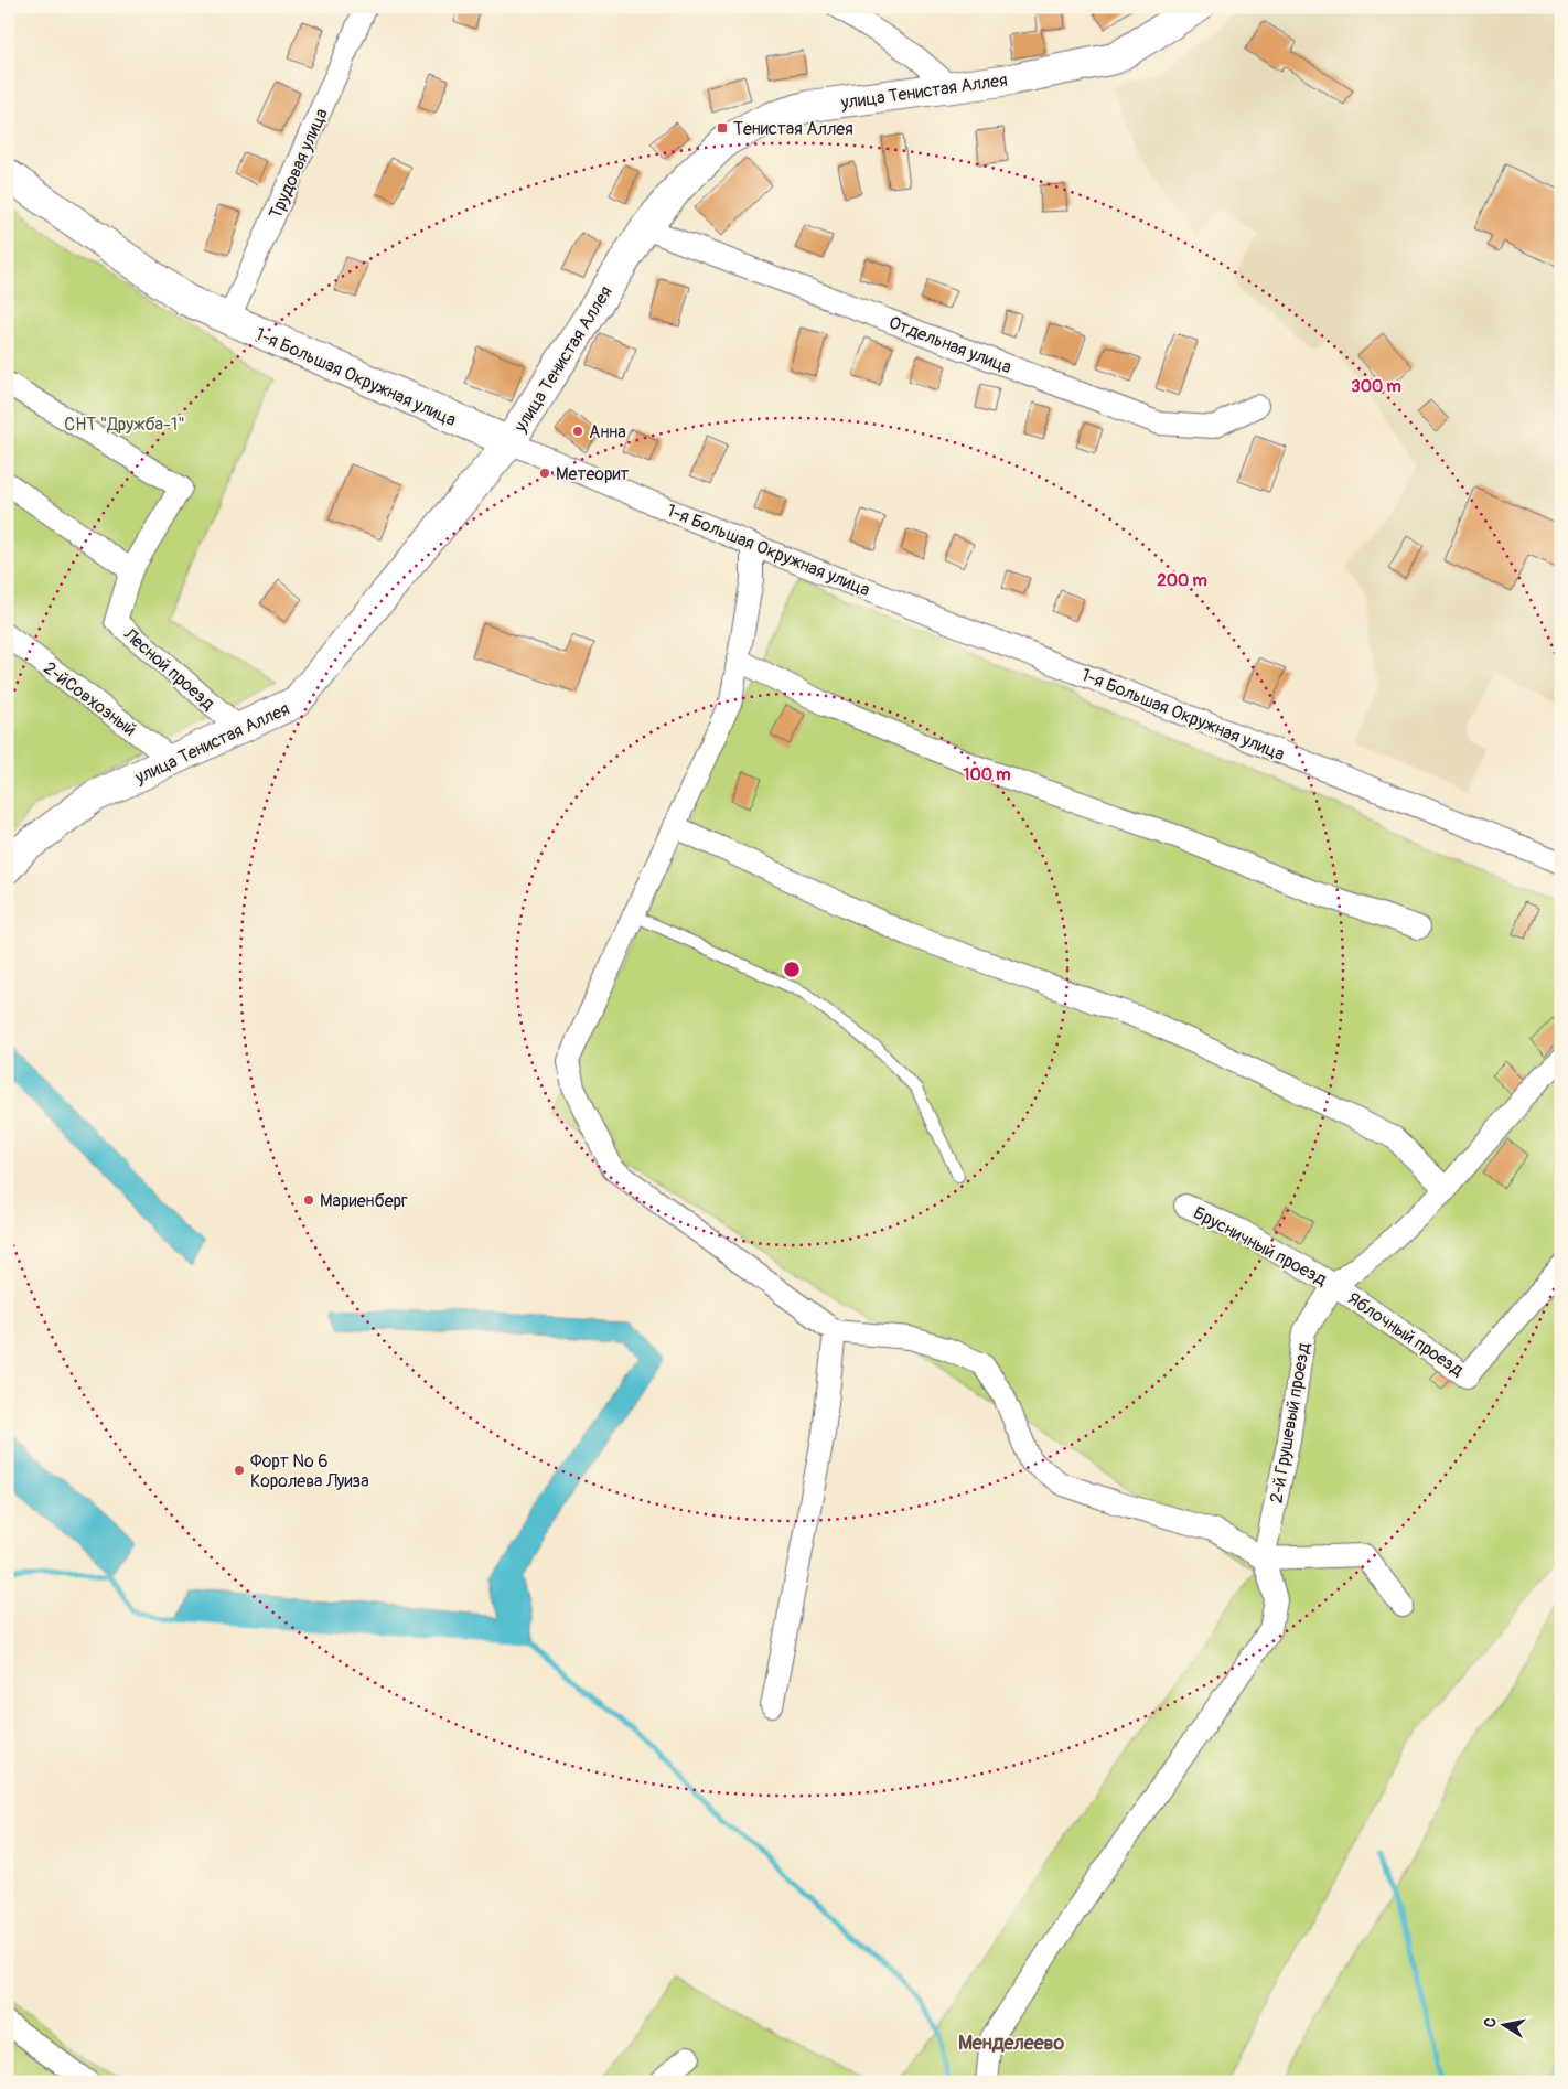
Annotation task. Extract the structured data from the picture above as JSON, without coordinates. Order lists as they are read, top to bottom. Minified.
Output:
{"streets":{"main road":["улица Тенистая Аллея","1-я Большая Окружная улица"],"street":["Трудовая улица","Отдельная улица","Лесной проезд","2-йСовхозный","Брусничный проезд","Яблочный проезд","2-й Грушевый проезд"]},"crossings":[["улица Тенистая Аллея","Отдельная улица"],["улица Тенистая Аллея","1-я Большая Окружная улица"],["улица Тенистая Аллея","Лесной проезд"],["улица Тенистая Аллея","2-йСовхозный"],["Трудовая улица","1-я Большая Окружная улица"],["Брусничный проезд","Яблочный проезд"],["Брусничный проезд","2-й Грушевый проезд"],["Яблочный проезд","2-й Грушевый проезд"]],"districts":["Менделеево"],"parks":["СНТ \"Дружба-1\""],"places":{"transit":["Тенистая Аллея"],"other":["Анна","Метеорит","Мариенберг","Форт № 6 Королева Луиза"]},"north":"left","rings":["300 m","200 m","100 m"]}
